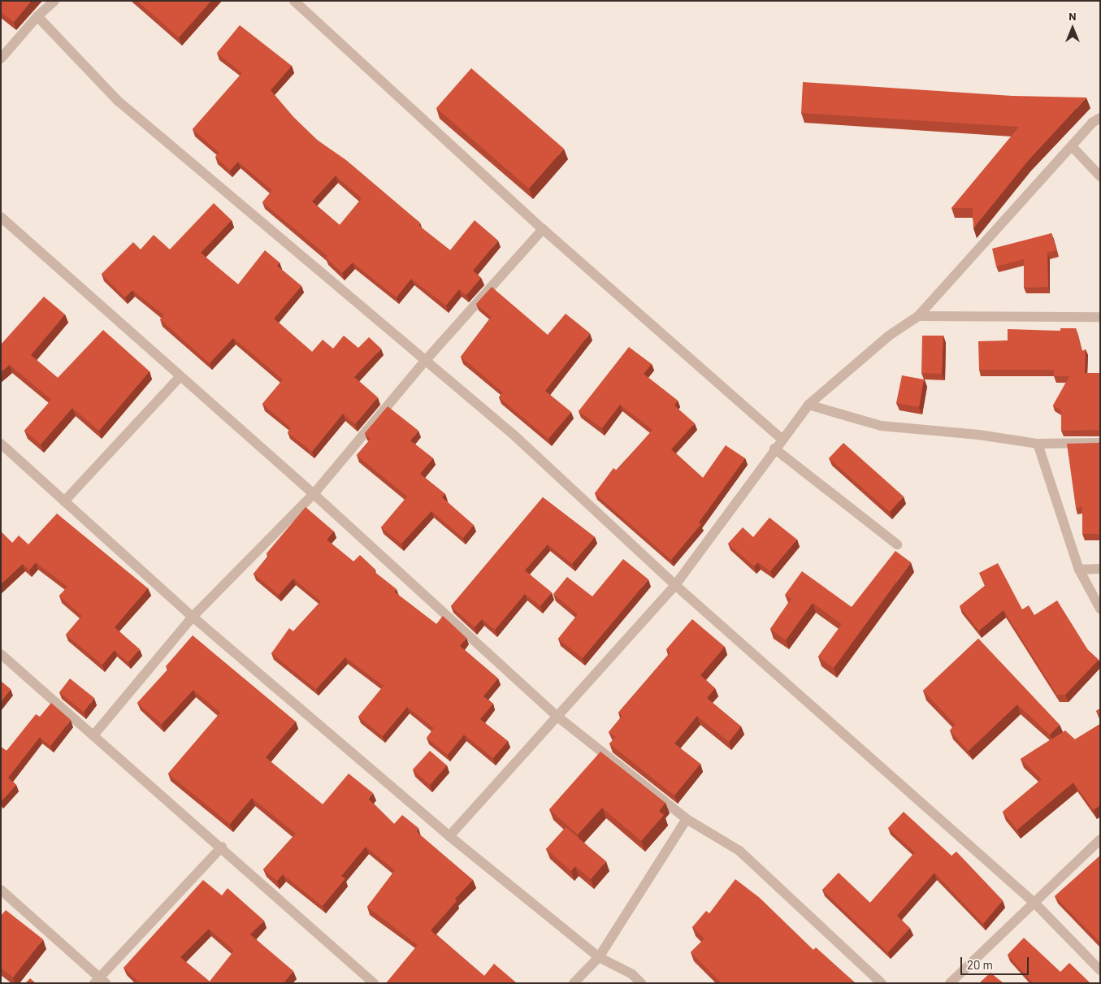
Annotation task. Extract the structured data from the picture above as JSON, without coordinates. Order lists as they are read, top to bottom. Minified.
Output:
{"scale_bar":"20 m","north":"top"}
